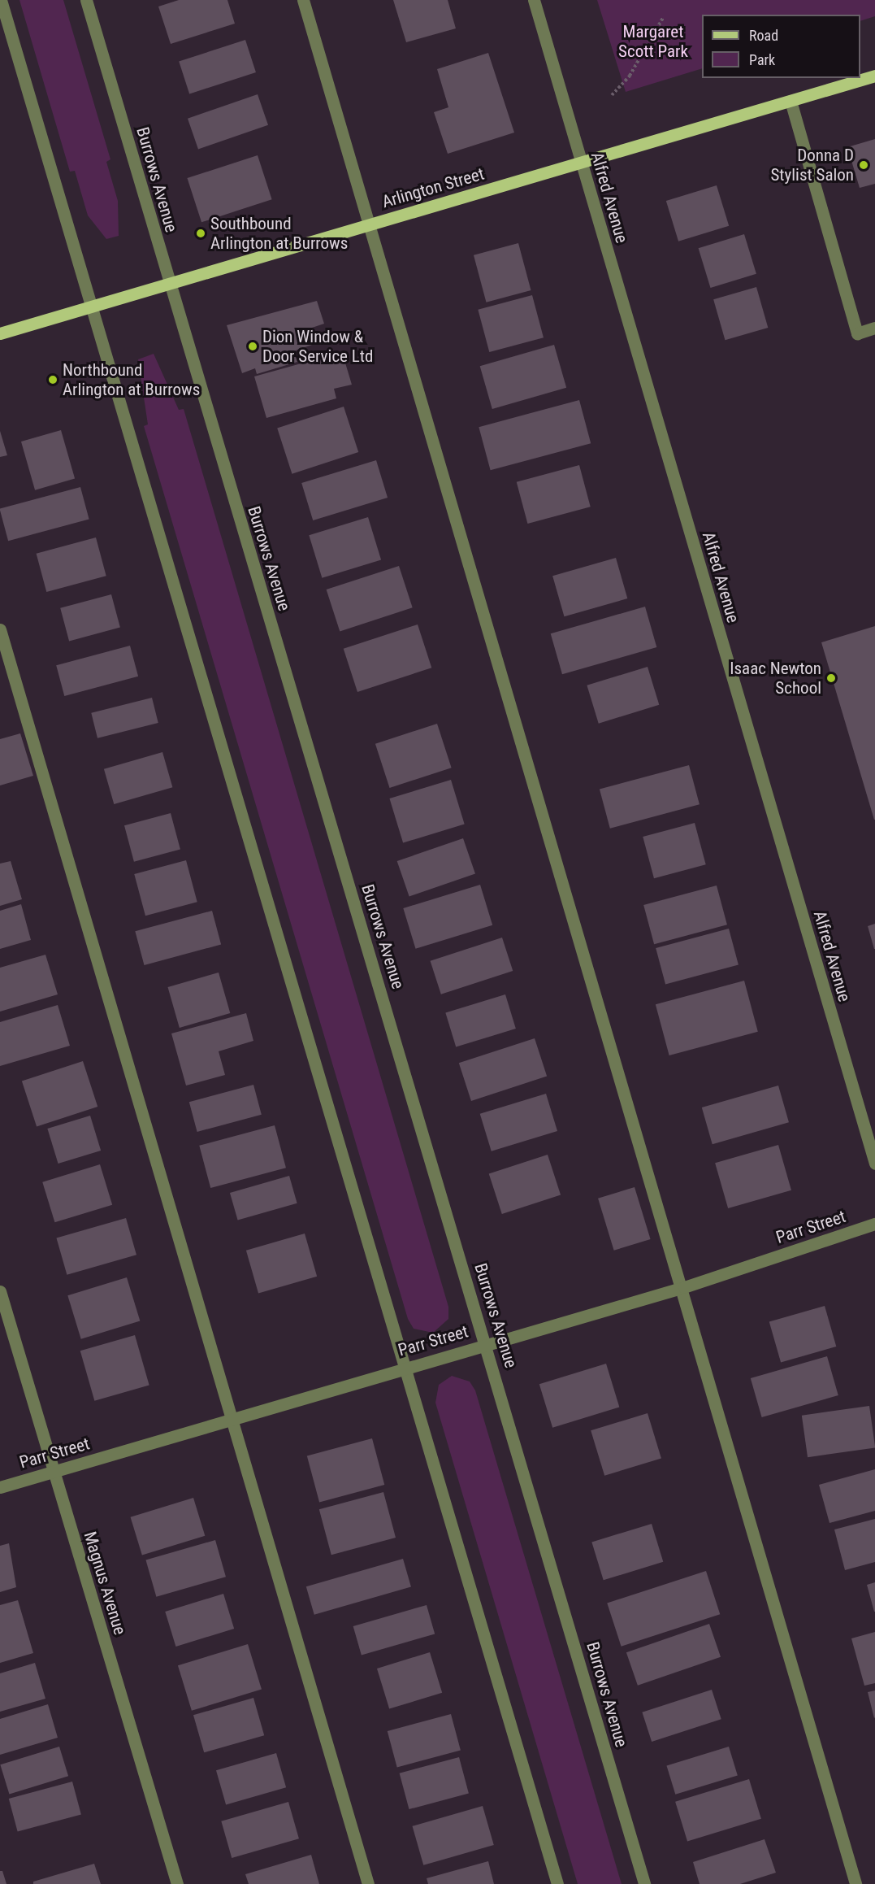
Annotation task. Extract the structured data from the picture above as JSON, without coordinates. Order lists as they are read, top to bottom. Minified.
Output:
{"streets":{"main road":["Arlington Street"],"street":["Burrows Avenue","Alfred Avenue","Parr Street","Magnus Avenue"]},"crossings":[["Burrows Avenue","Arlington Street"],["Burrows Avenue","Parr Street"],["Arlington Street","Alfred Avenue"],["Parr Street","Magnus Avenue"]],"parks":["Margaret Scott Park"],"places":["Donna D Stylist Salon","Southbound Arlington at Burrows","Dion Window & Door Service Ltd","Northbound Arlington at Burrows","Isaac Newton School"],"legend":["Road","Park"]}
